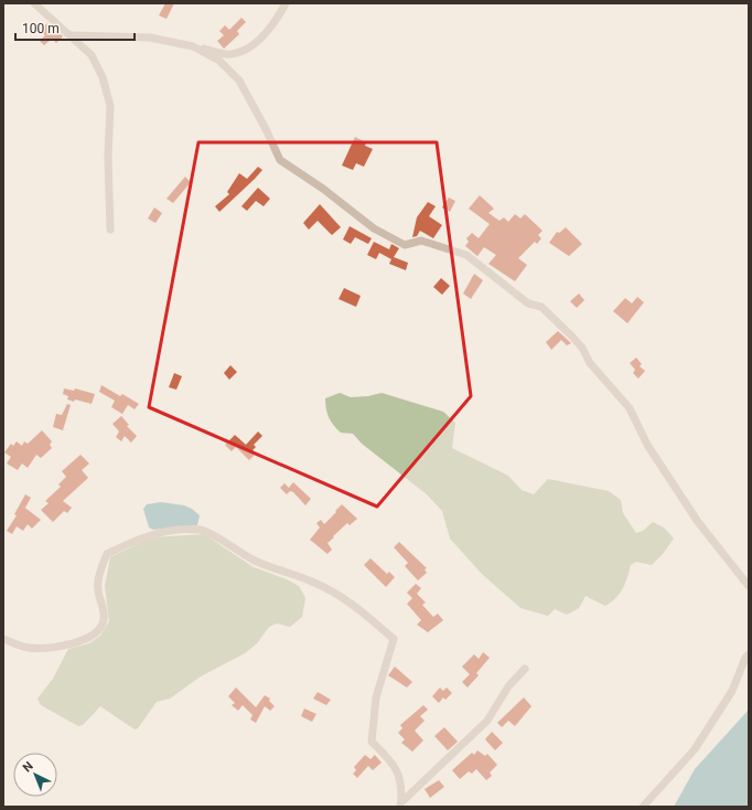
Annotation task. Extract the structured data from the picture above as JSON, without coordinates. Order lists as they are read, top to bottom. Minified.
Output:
{"scale_bar":"100 m","north":"top left"}
